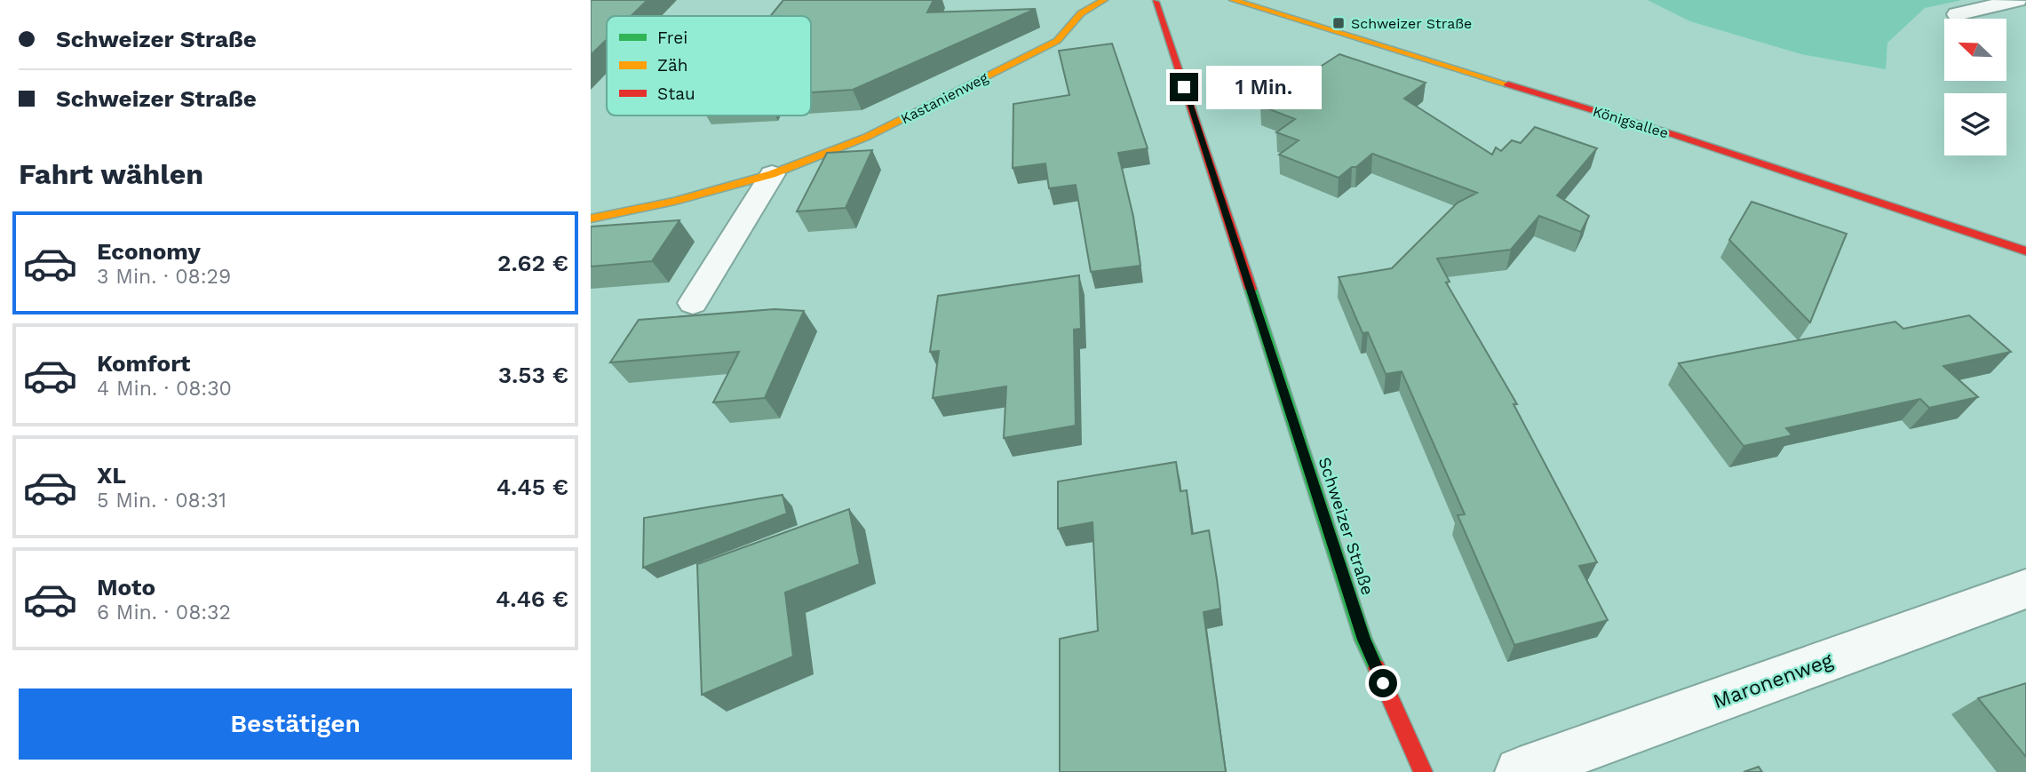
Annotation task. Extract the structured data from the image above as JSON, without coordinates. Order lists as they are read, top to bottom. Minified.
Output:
{"streets":{"street":["Kastanienweg","Königsallee","Schweizer Straße","Maronenweg"]},"places":{"transit":["Schweizer Straße"]},"legend":["Frei","Zäh","Stau"],"north":"top left","page":{"banner":["Schweizer Straße","Schweizer Straße"],"bubble":"1 Min.","heading":"Fahrt wählen","list":[{"name":"Economy","note":"3 Min. · 08:29","value":"2.62 €"},{"name":"Komfort","note":"4 Min. · 08:30","value":"3.53 €"},{"name":"XL","note":"5 Min. · 08:31","value":"4.45 €"},{"name":"Moto","note":"6 Min. · 08:32","value":"4.46 €"}],"buttons":"Bestätigen"}}
